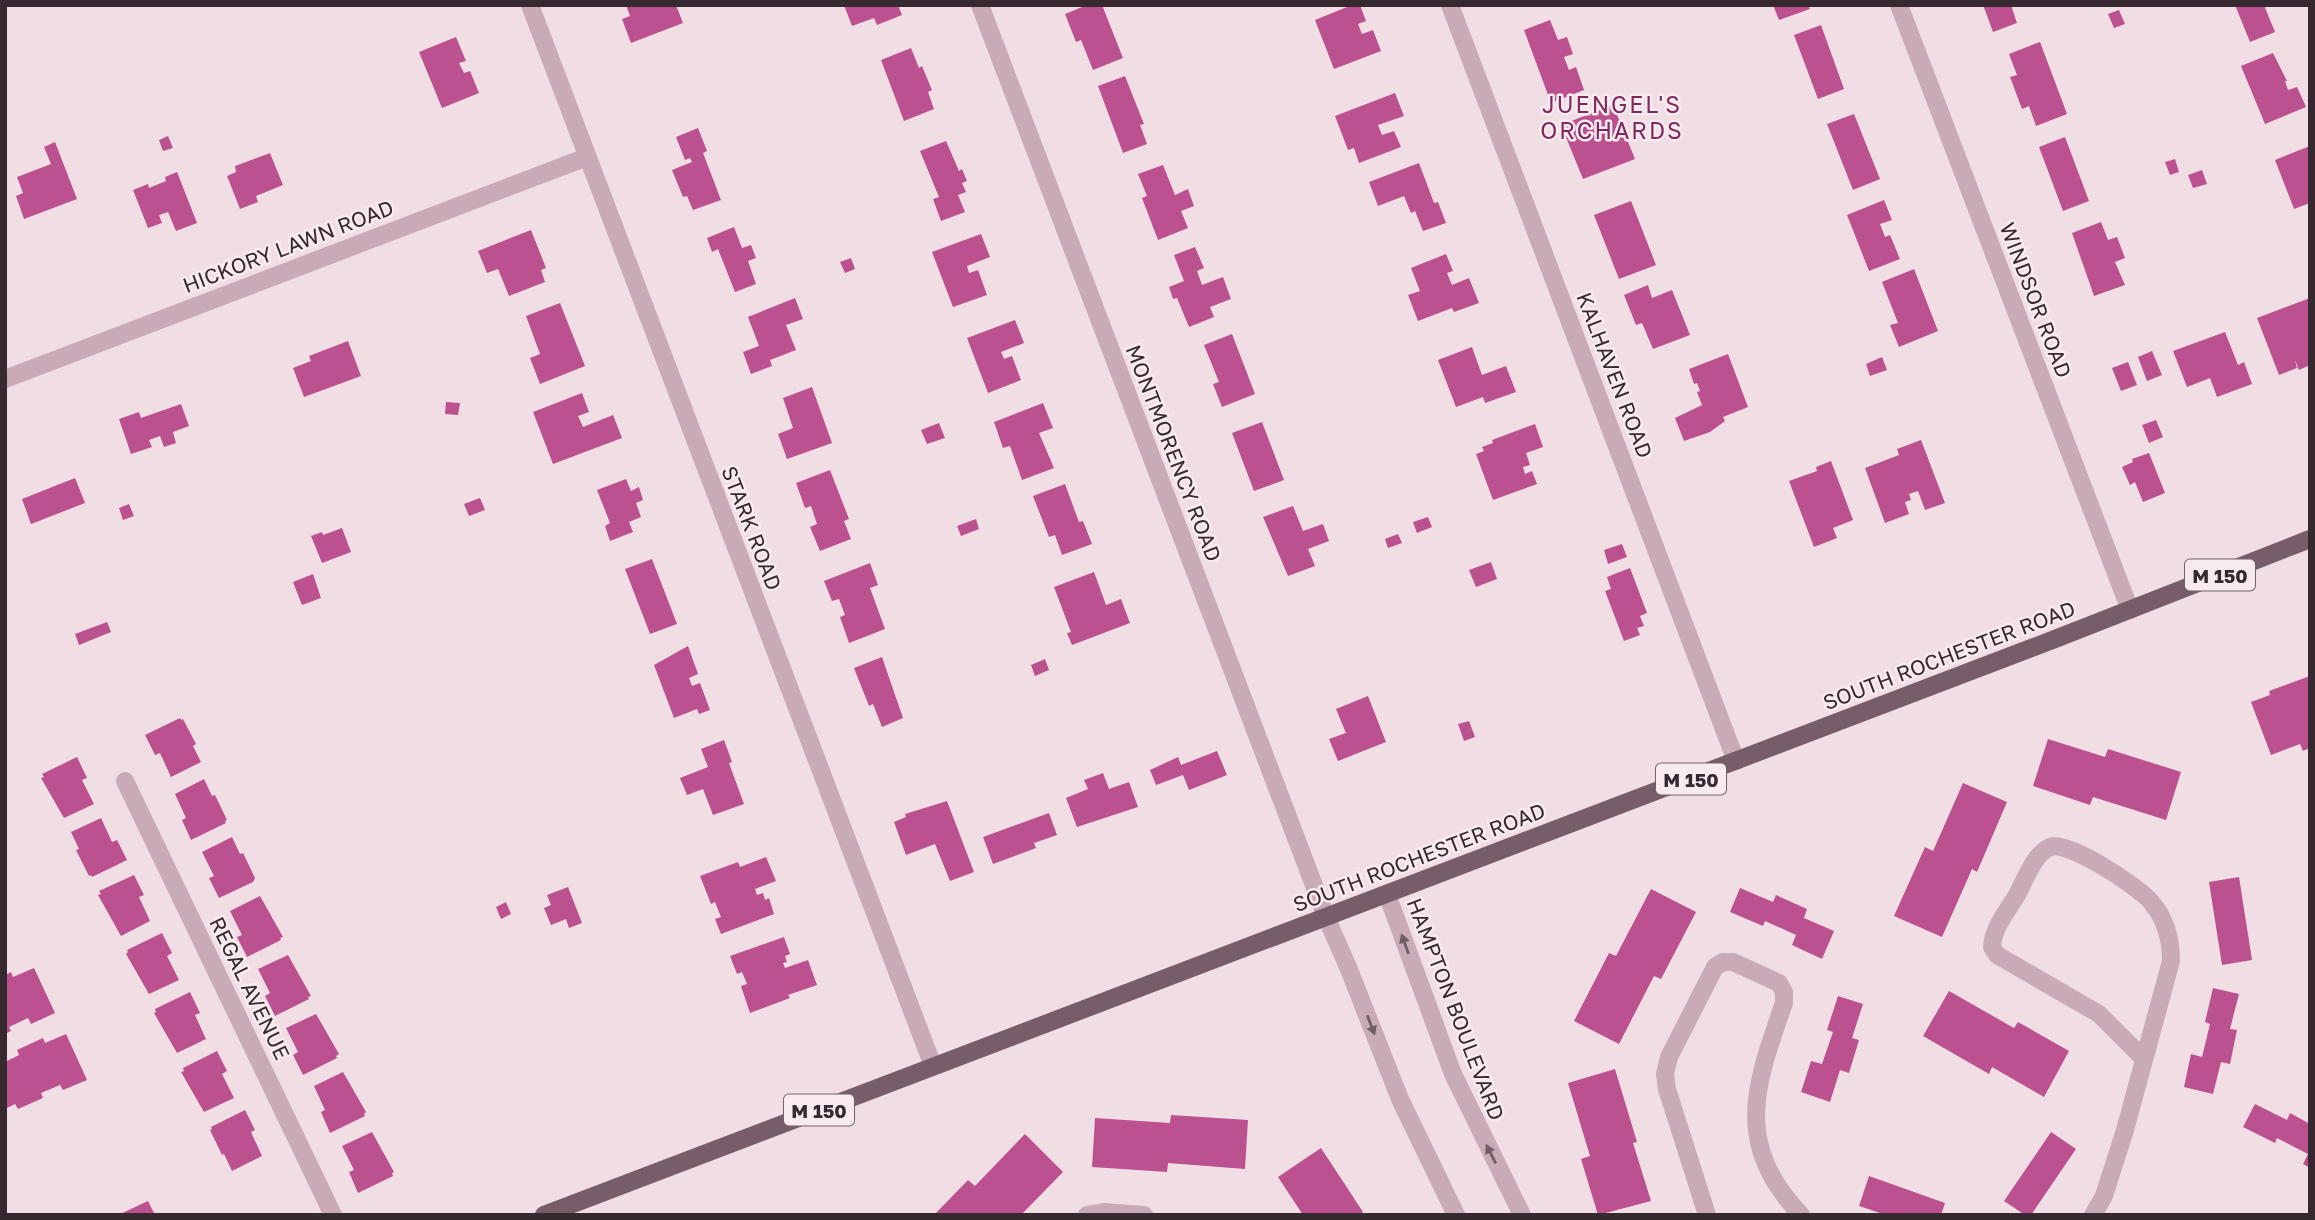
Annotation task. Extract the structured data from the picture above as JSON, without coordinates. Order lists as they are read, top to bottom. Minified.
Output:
{"streets":{"main road":["M 150","SOUTH ROCHESTER ROAD"],"street":["HICKORY LAWN ROAD","WINDSOR ROAD","KALHAVEN ROAD","MONTMORENCY ROAD","STARK ROAD","REGAL AVENUE","HAMPTON BOULEVARD"]},"crossings":[["HICKORY LAWN ROAD","STARK ROAD"],["WINDSOR ROAD","SOUTH ROCHESTER ROAD"],["KALHAVEN ROAD","SOUTH ROCHESTER ROAD"],["MONTMORENCY ROAD","SOUTH ROCHESTER ROAD"],["STARK ROAD","SOUTH ROCHESTER ROAD"],["SOUTH ROCHESTER ROAD","HAMPTON BOULEVARD"]],"districts":["JUENGEL'S ORCHARDS"]}
